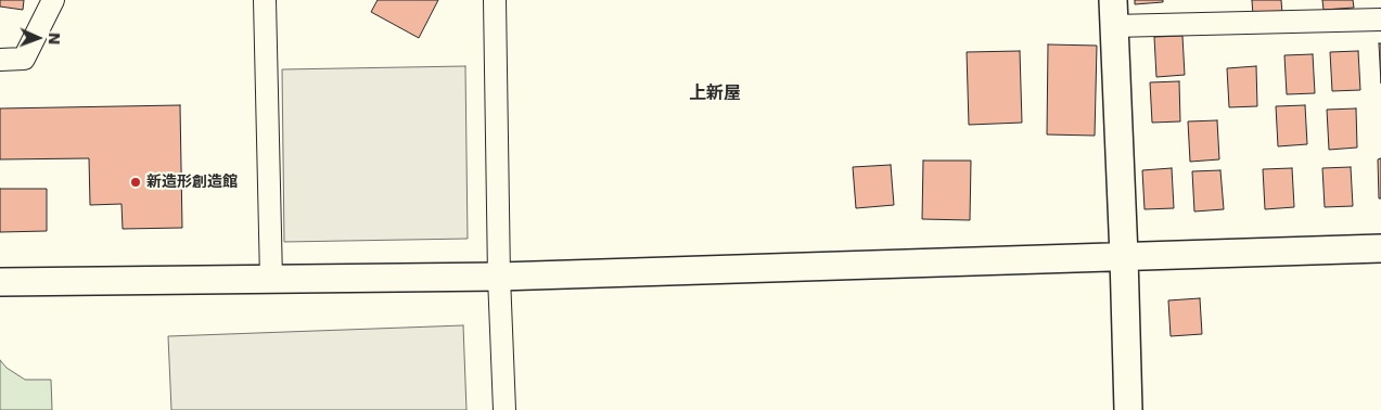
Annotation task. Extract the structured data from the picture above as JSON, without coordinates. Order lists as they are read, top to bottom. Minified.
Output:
{"districts":["上新屋"],"places":["新造形創造館"],"north":"right"}
